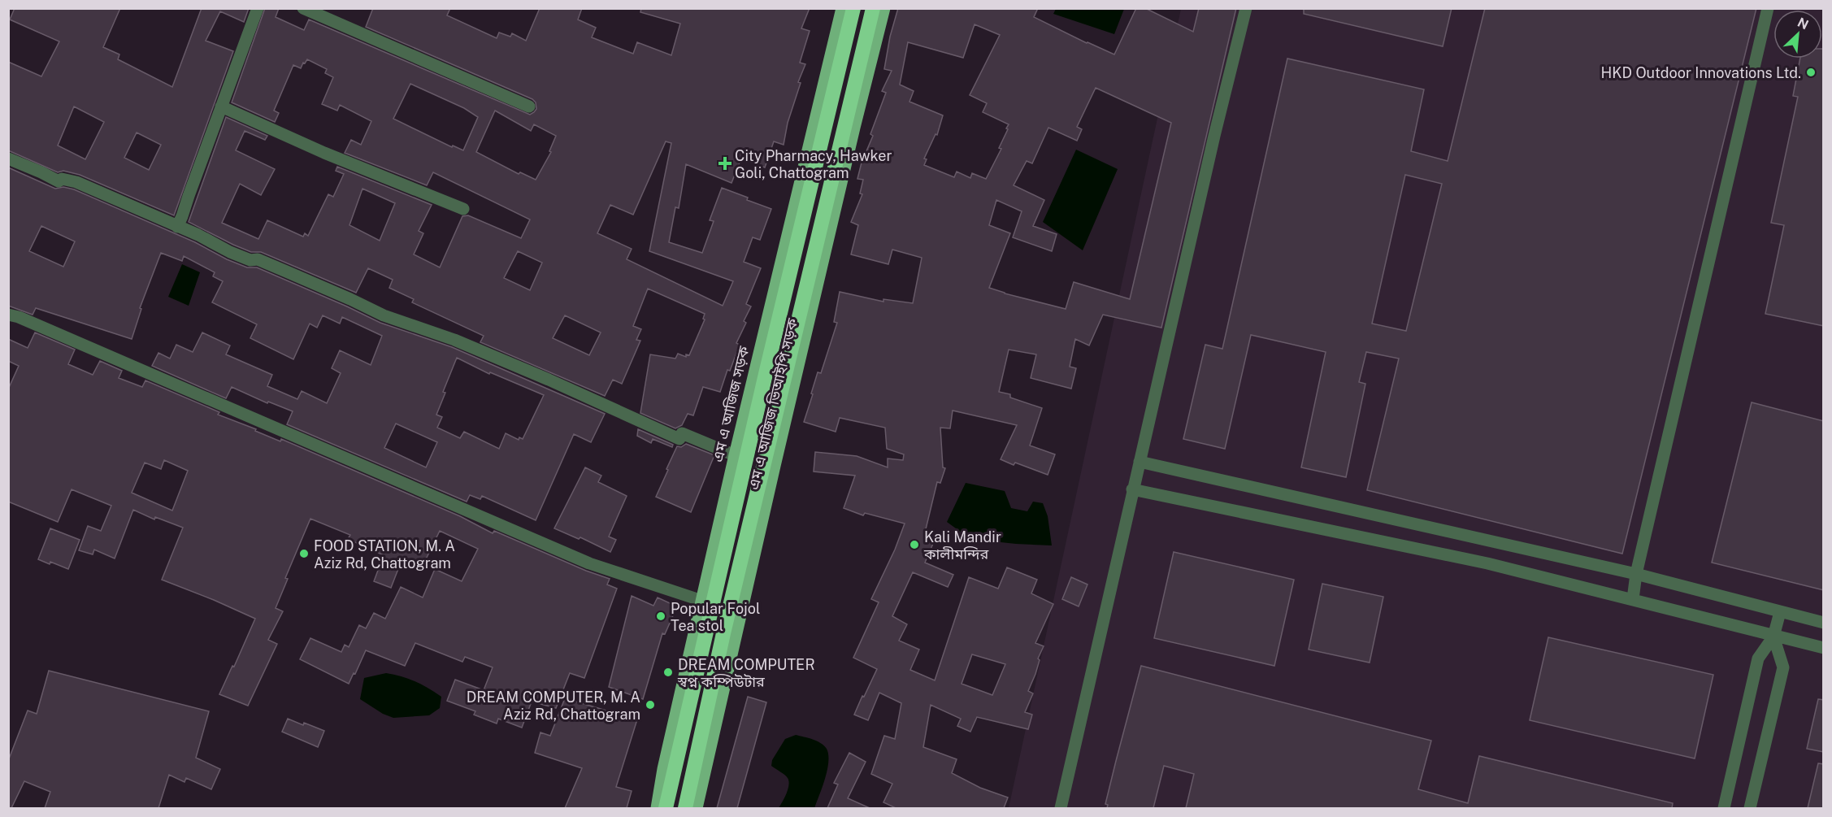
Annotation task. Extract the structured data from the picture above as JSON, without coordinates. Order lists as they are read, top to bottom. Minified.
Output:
{"streets":{"main road":["এম এ আজিজ সড়ক","এম এ আজিজ ভিআইপি সড়ক"]},"places":{"other":["HKD Outdoor Innovations Ltd.","Kali Mandir কালীমন্দির","FOOD STATION, M. A Aziz Rd, Chattogram","Popular Fojol Tea stol","DREAM COMPUTER স্বপ্ন কম্পিউটার","DREAM COMPUTER, M. A Aziz Rd, Chattogram"],"health":["City Pharmacy, Hawker Goli, Chattogram"]},"north":"top right"}
